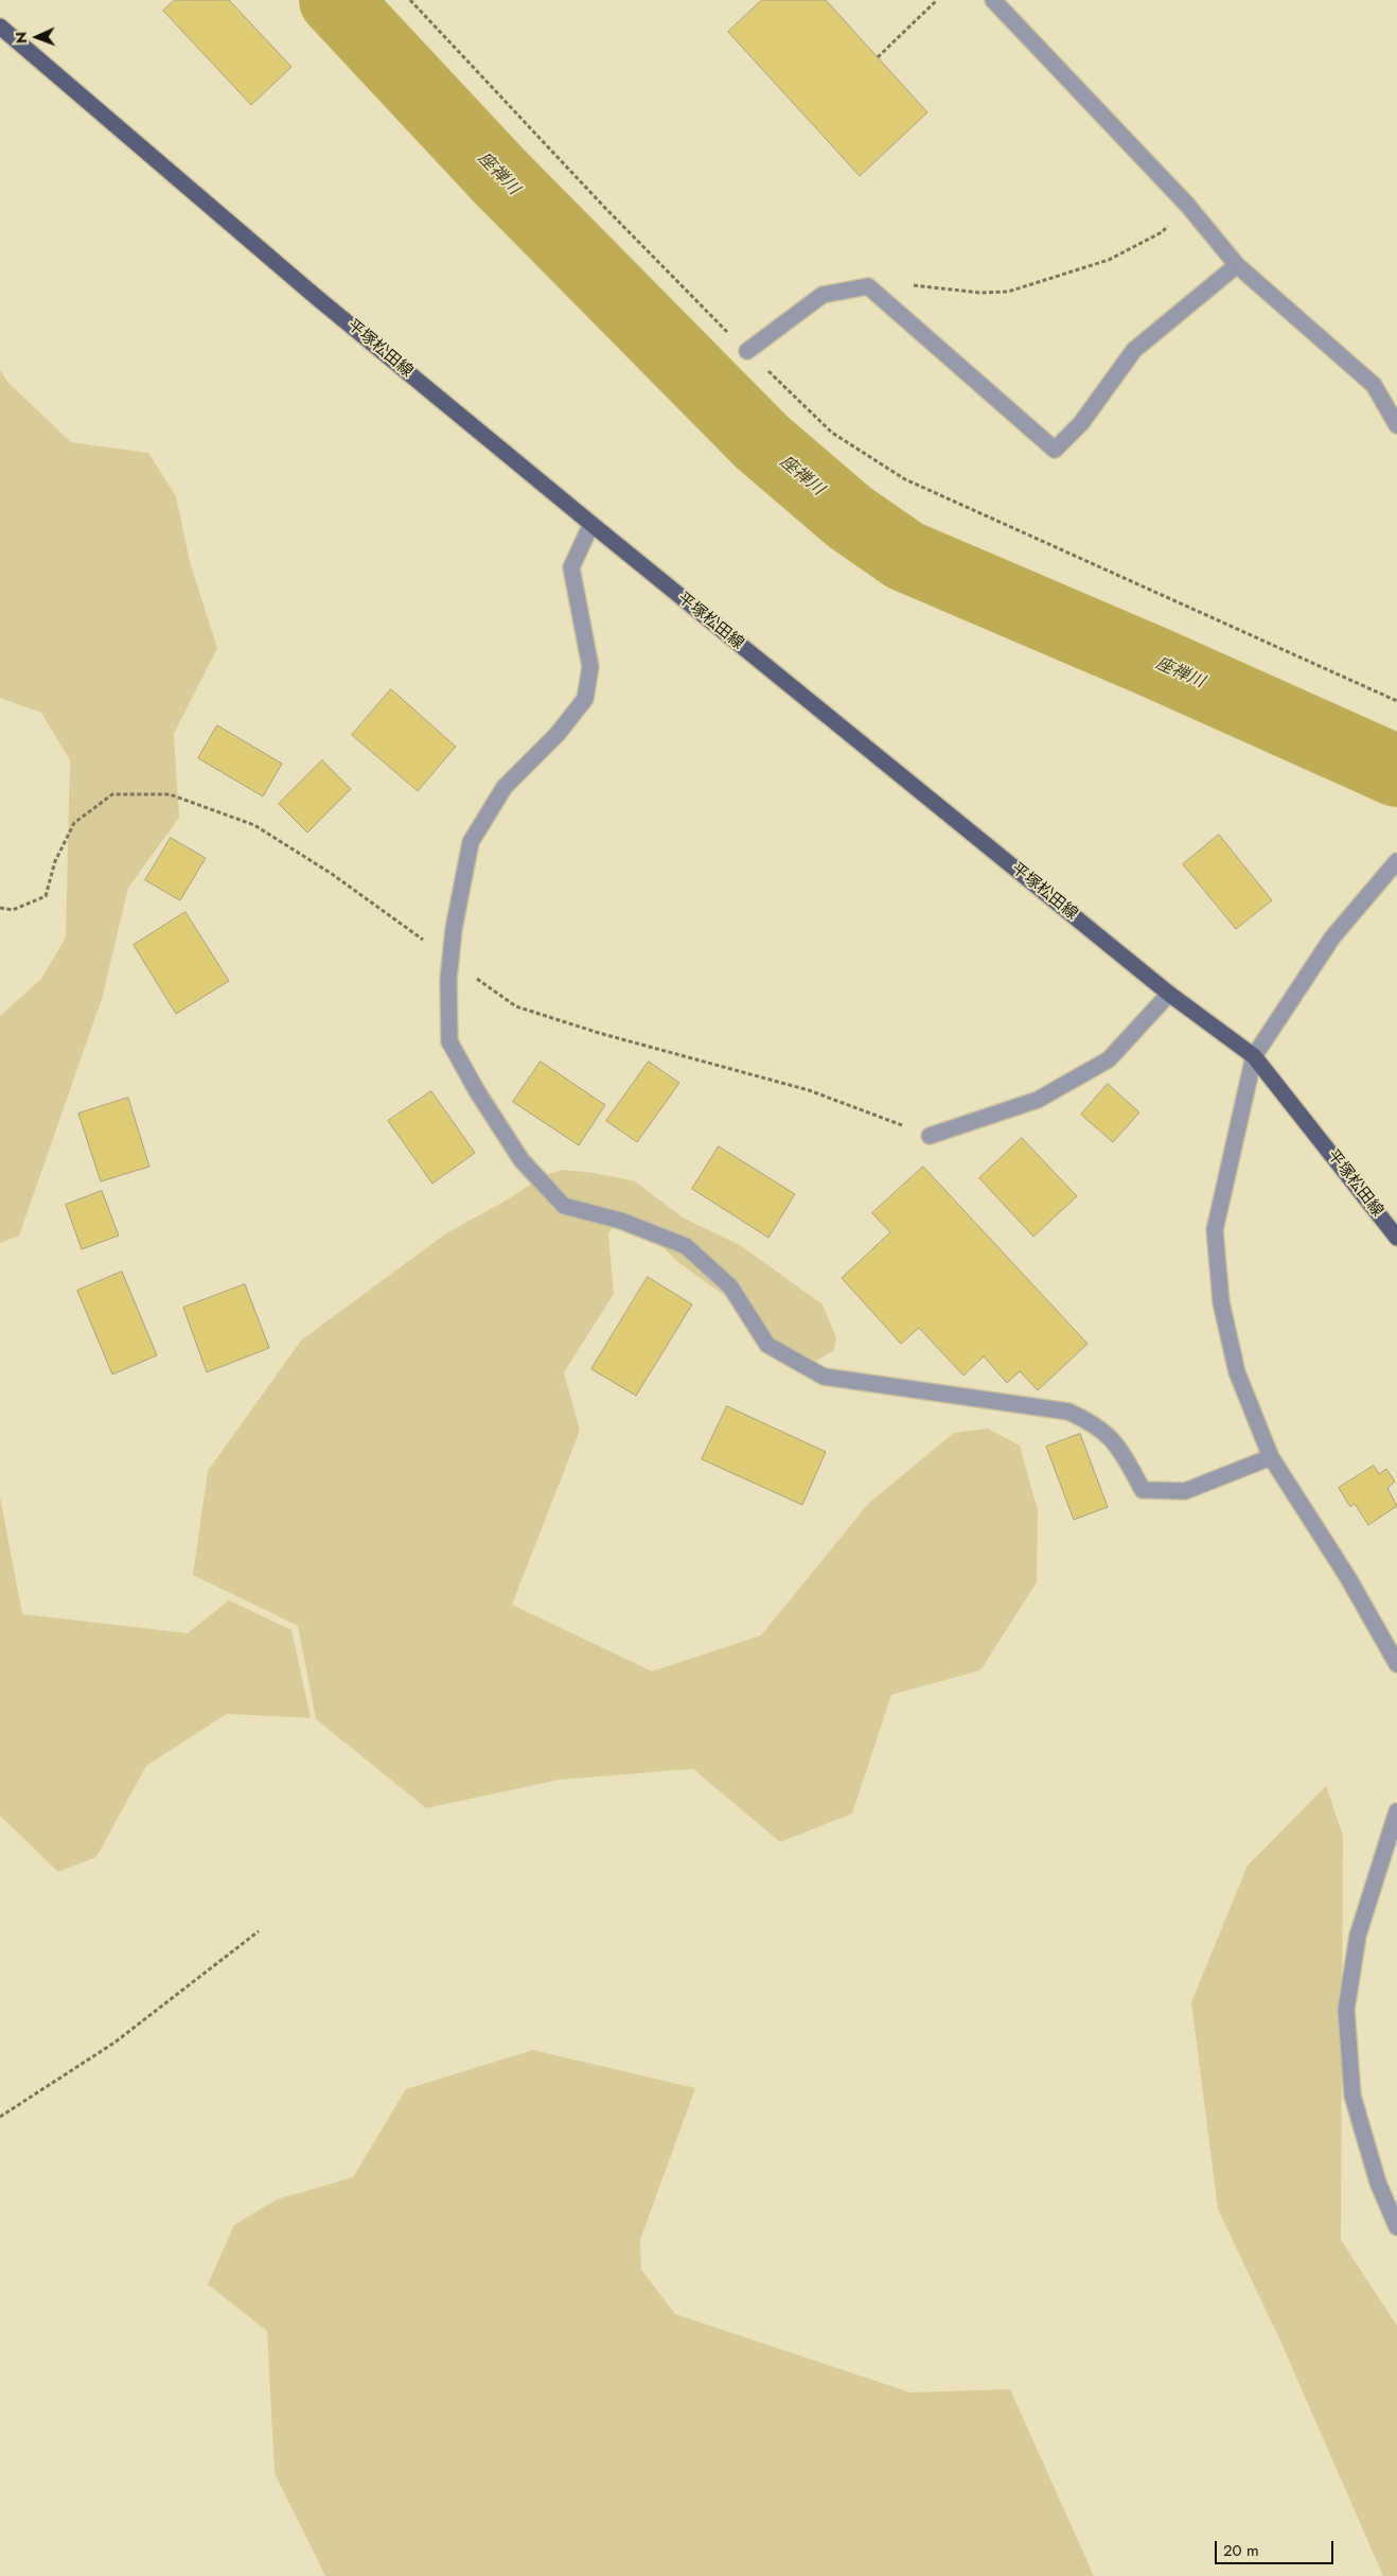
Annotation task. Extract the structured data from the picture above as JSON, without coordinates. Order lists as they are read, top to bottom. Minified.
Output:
{"streets":{"main road":["平塚松田線"]},"water":["座禅川"],"scale_bar":"20 m","north":"left"}
